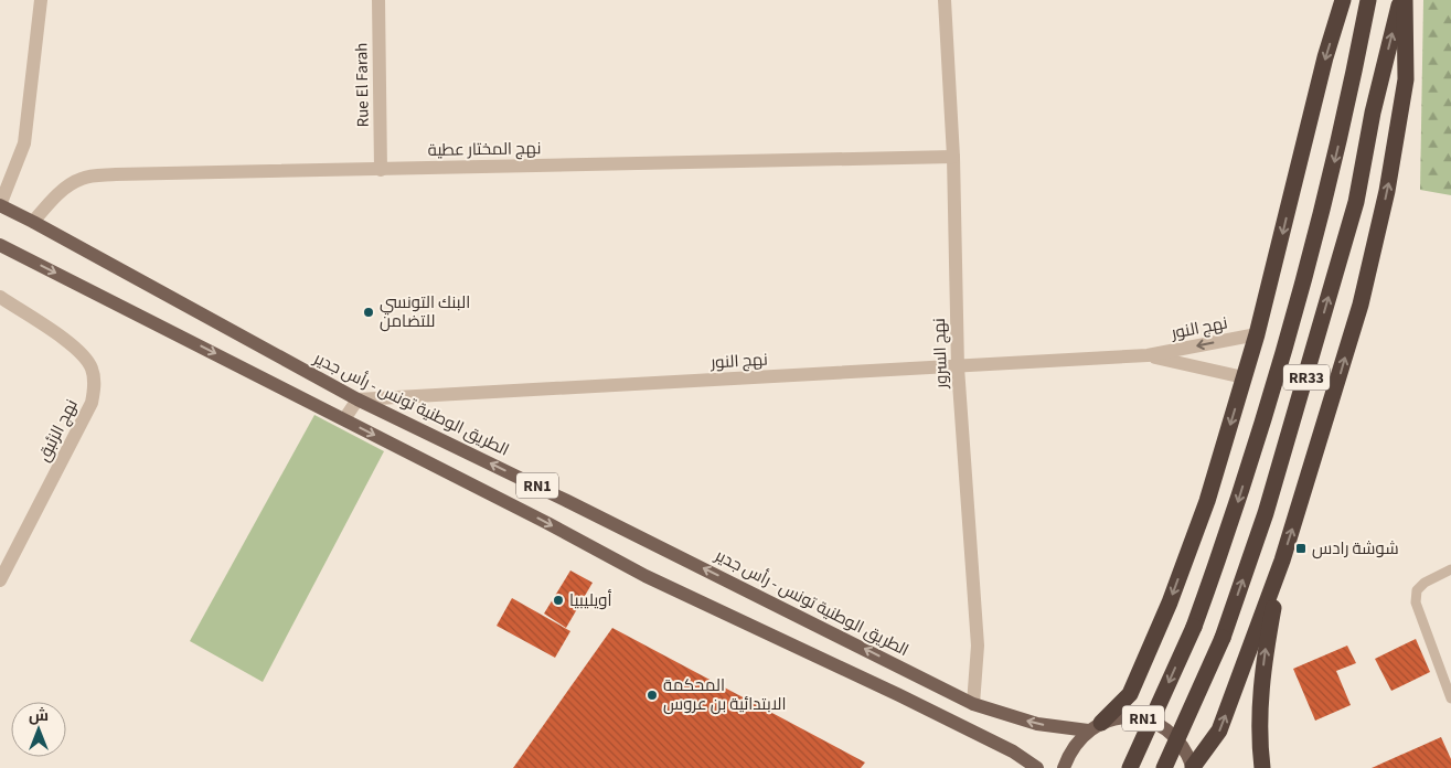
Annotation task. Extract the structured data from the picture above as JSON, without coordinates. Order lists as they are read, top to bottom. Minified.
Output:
{"streets":{"highway":["RR33"],"main road":["الطريق الوطنية تونس - رأس جدير","RN1"],"street":["Rue El Farah","نهج المختار عطية","نهج النور","نهج السرور","نهج الزئبق"]},"crossings":[["Rue El Farah","نهج المختار عطية"],["نهج المختار عطية","نهج السرور"],["نهج المختار عطية","الطريق الوطنية تونس - رأس جدير"],["نهج النور","نهج السرور"],["نهج النور","الطريق الوطنية تونس - رأس جدير"],["نهج السرور","الطريق الوطنية تونس - رأس جدير"],["الطريق الوطنية تونس - رأس جدير","RN1"]],"places":{"other":["البنك التونسي للتضامن","أويليبيا","المحكمة الابتدائية بن عروس"],"transit":["شوشة رادس"]},"north":"top"}
